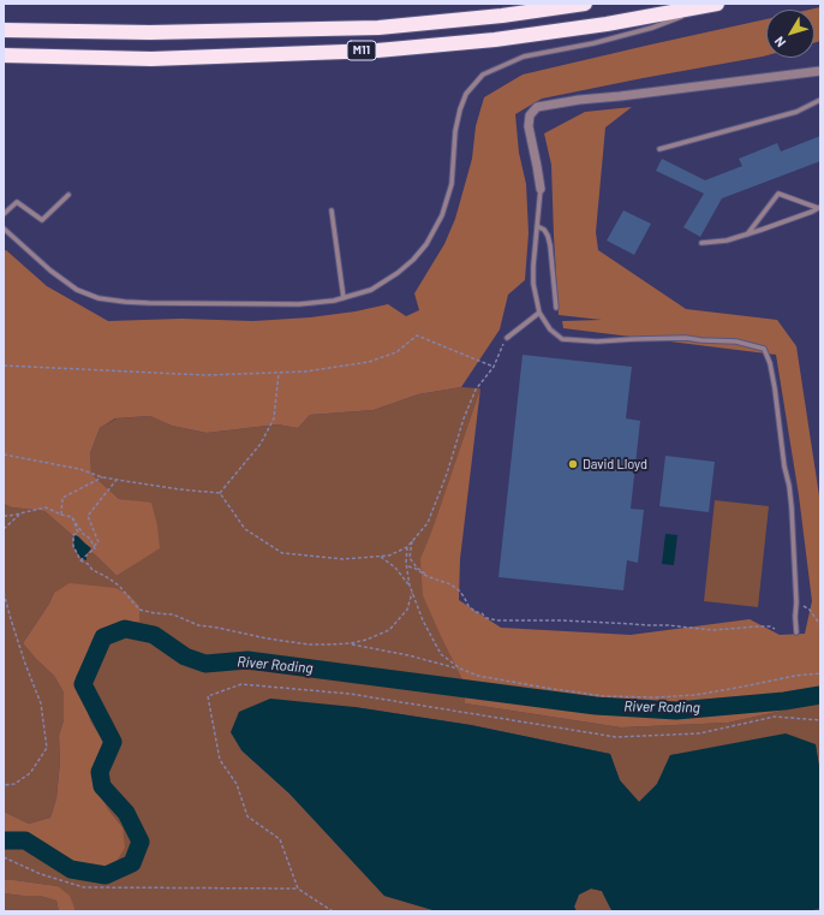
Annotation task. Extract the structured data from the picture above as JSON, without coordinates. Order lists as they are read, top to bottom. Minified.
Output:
{"streets":{"highway":["M11"]},"water":["River Roding"],"places":["David Lloyd"],"north":"bottom left"}
